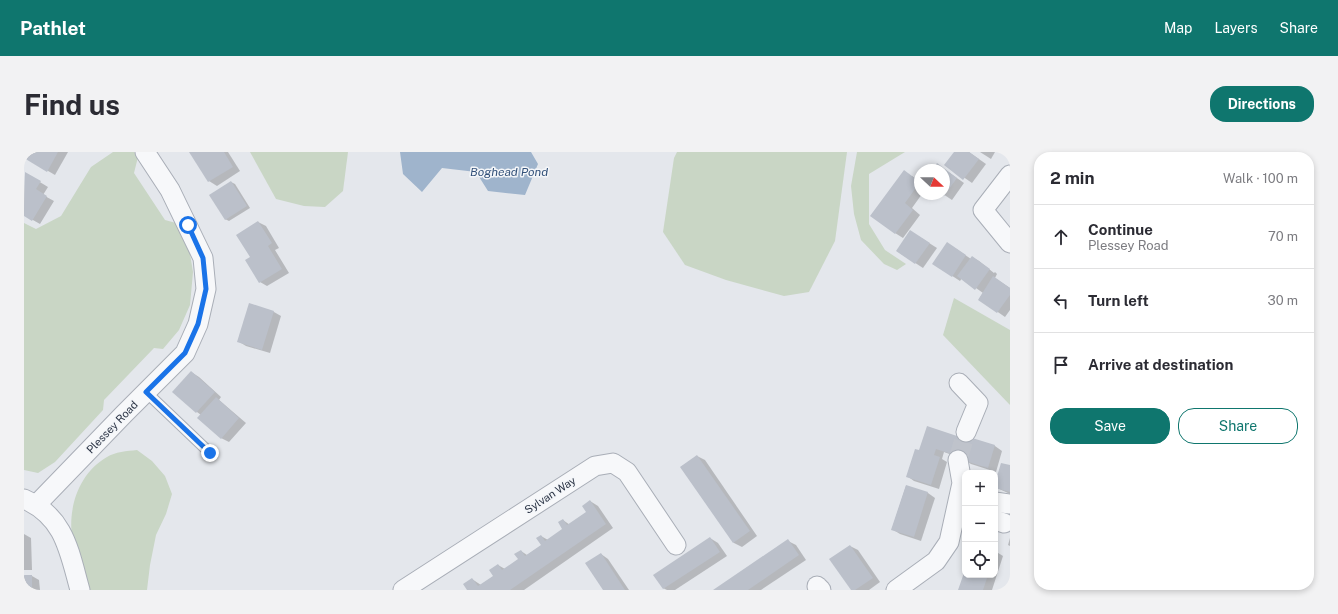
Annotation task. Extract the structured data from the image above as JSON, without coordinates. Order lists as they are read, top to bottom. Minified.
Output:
{"streets":{"street":["Plessey Road","Sylvan Way"]},"water":["Boghead Pond"],"north":"right","page":{"header":"Pathlet","nav":["Map","Layers","Share"],"buttons":["Directions",["Save","Share"]],"title":"Find us","heading":["2 min","Walk · 100 m"],"list":[["Continue","Plessey Road","70 m"],["Turn left","30 m"],"Arrive at destination"],"map_buttons":["+","−"]}}
